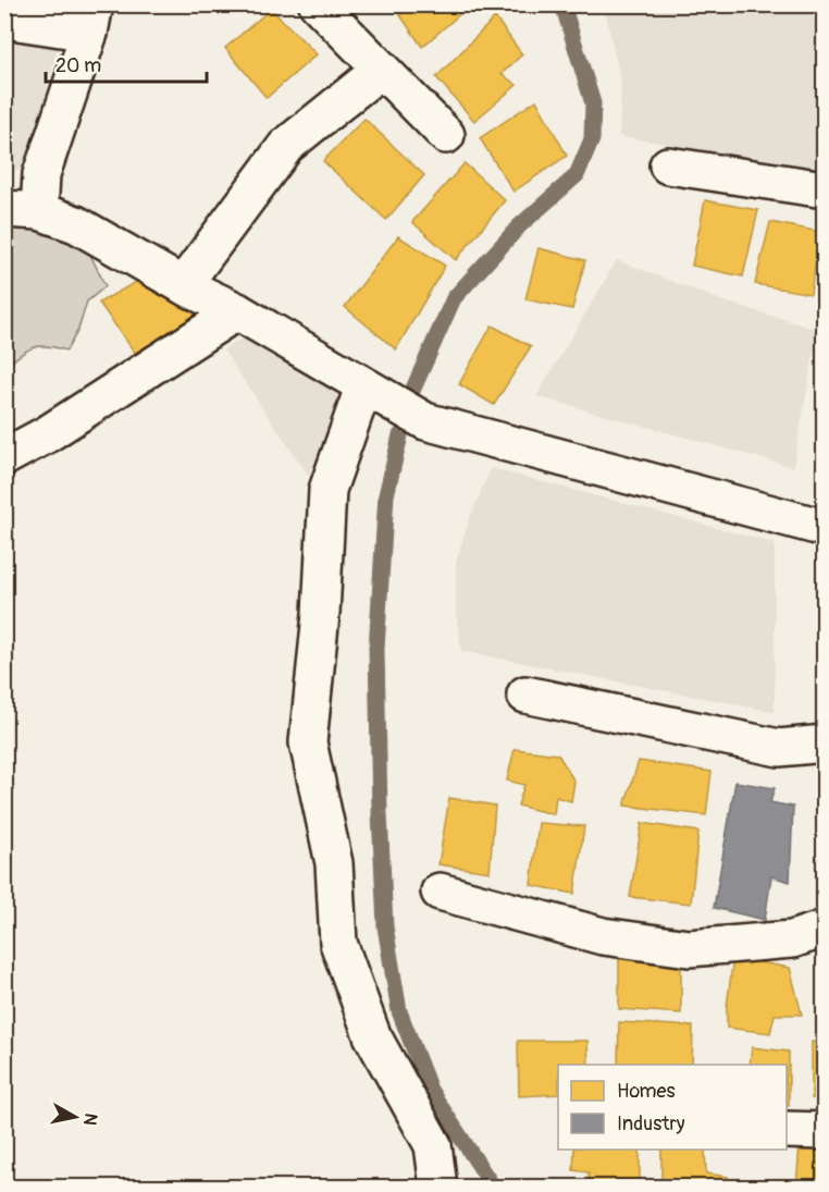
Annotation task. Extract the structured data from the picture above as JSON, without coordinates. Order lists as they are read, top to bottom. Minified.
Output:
{"legend":["Homes","Industry"],"scale_bar":"20 m","north":"right"}
